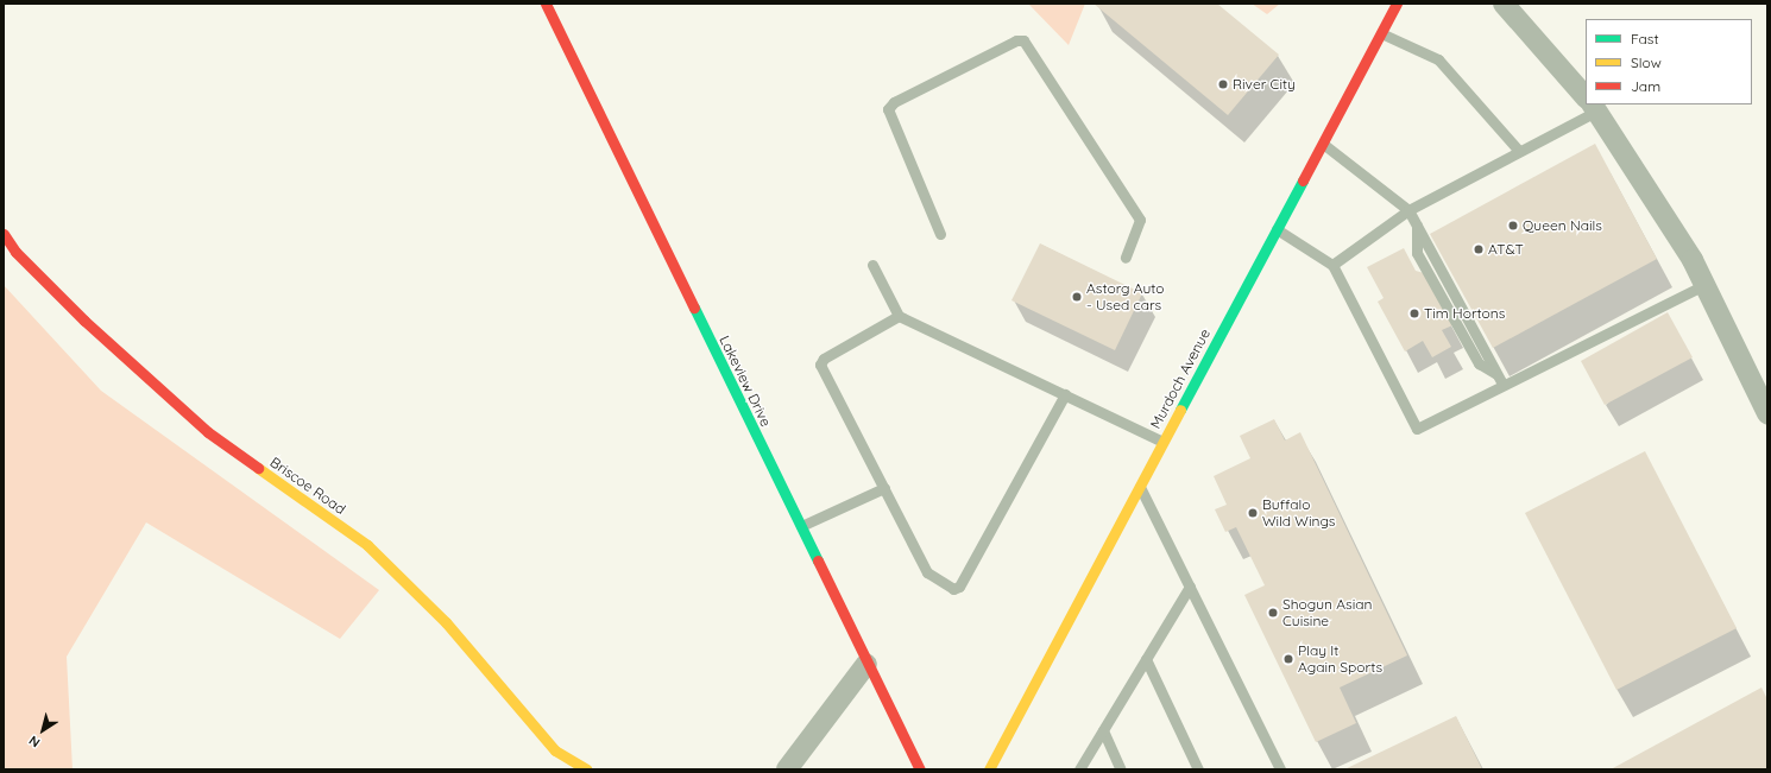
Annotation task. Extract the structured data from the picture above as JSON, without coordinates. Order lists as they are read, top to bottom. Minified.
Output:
{"streets":{"street":["Murdoch Avenue","Lakeview Drive","Briscoe Road"]},"places":["River City","Queen Nails","AT&T","Astorg Auto - Used cars","Tim Hortons","Buffalo Wild Wings","Shogun Asian Cuisine","Play It Again Sports"],"legend":["Fast","Slow","Jam"],"north":"bottom left"}
